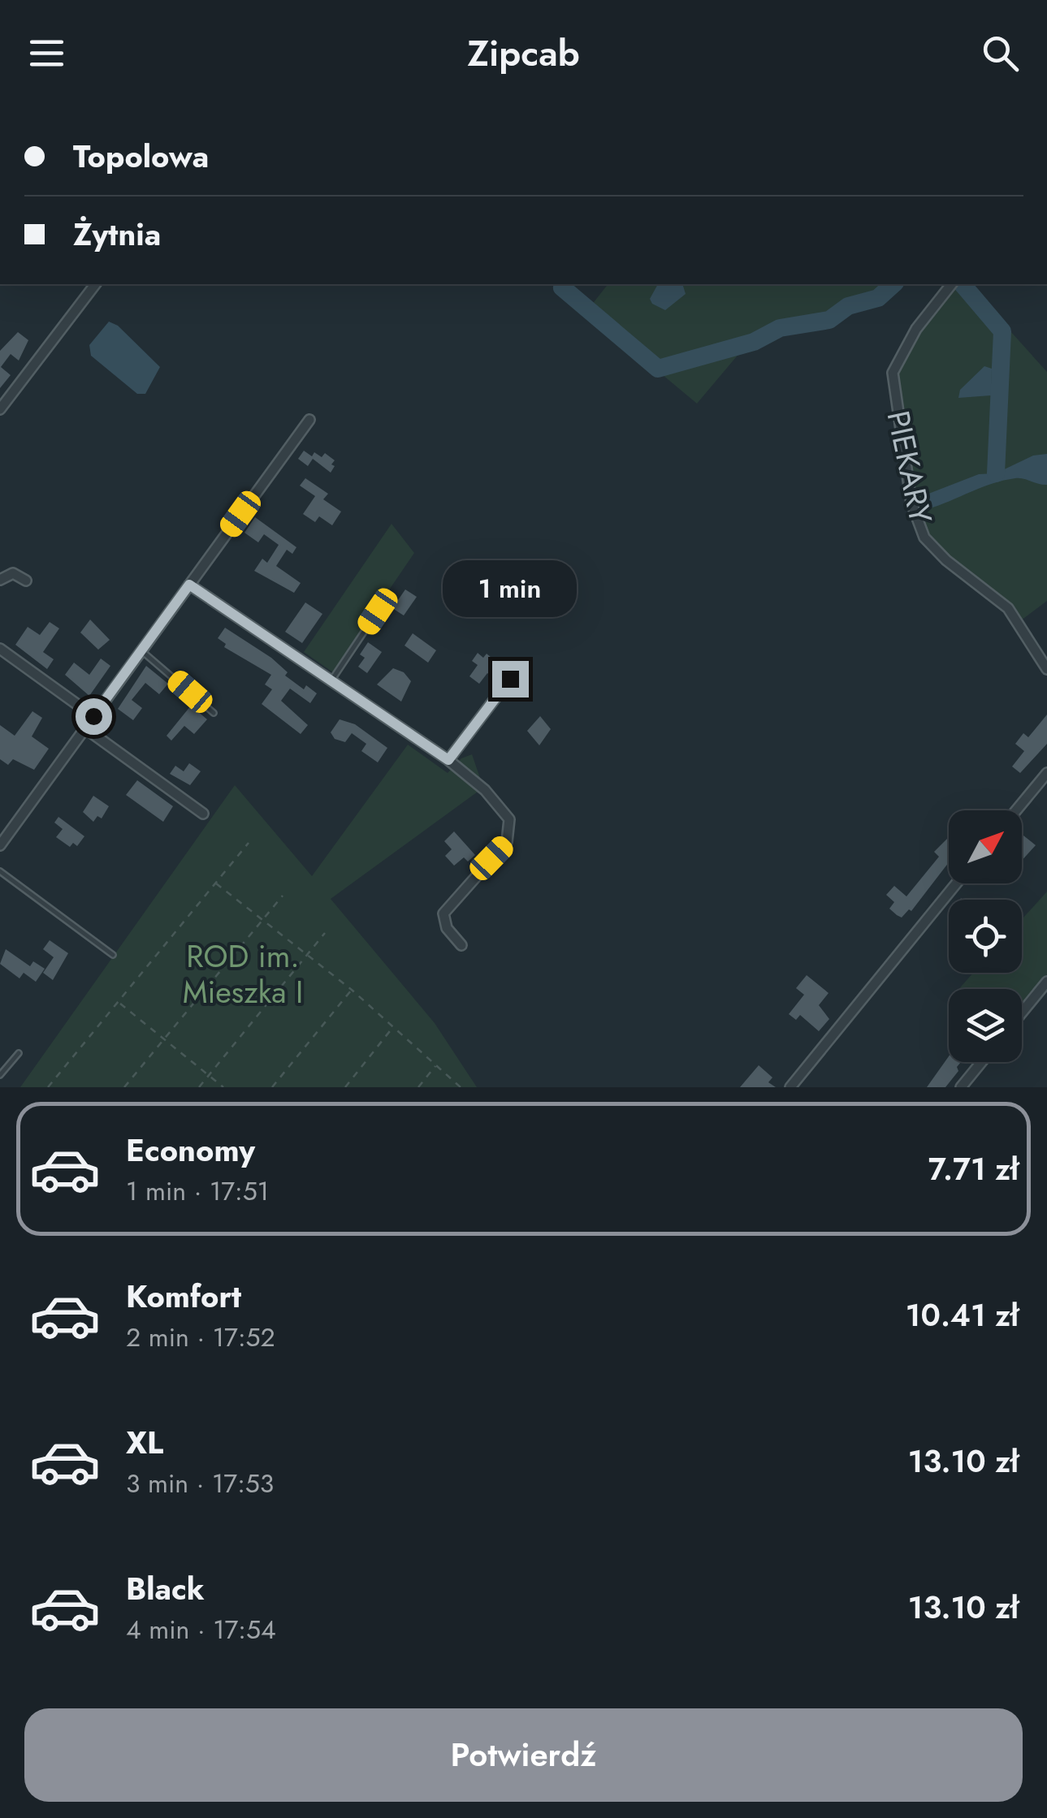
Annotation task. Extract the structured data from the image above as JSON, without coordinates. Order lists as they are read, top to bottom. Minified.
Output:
{"streets":{"street":["PIEKARY"]},"parks":["ROD im. Mieszka I"],"north":"top right","page":{"header":"Zipcab","banner":["Topolowa","Żytnia"],"bubble":"1 min","list":[{"name":"Economy","note":"1 min · 17:51","value":"7.71 zł"},{"name":"Komfort","note":"2 min · 17:52","value":"10.41 zł"},{"name":"XL","note":"3 min · 17:53","value":"13.10 zł"},{"name":"Black","note":"4 min · 17:54","value":"13.10 zł"}],"buttons":"Potwierdź"}}
